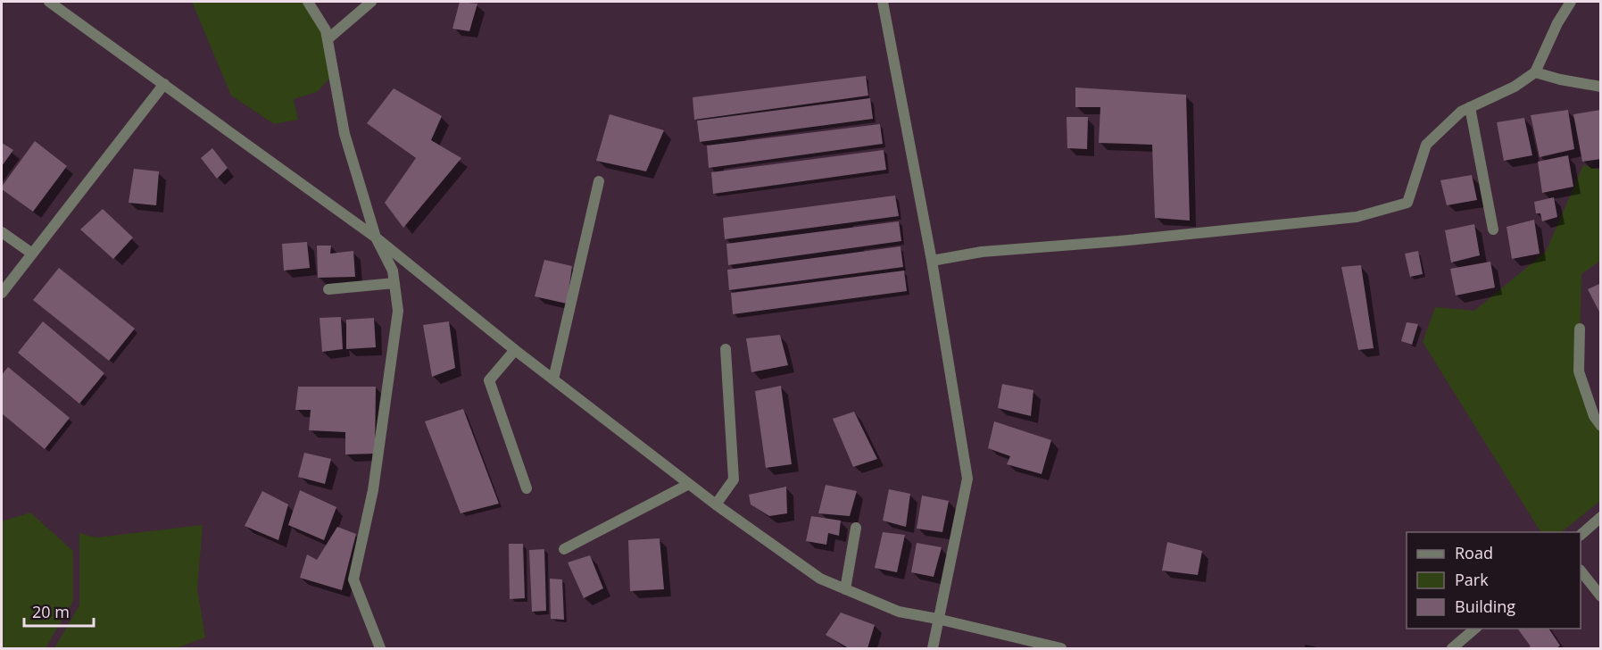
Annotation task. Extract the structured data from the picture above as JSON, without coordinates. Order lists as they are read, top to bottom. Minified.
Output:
{"legend":["Road","Park","Building"],"scale_bar":"20 m"}
